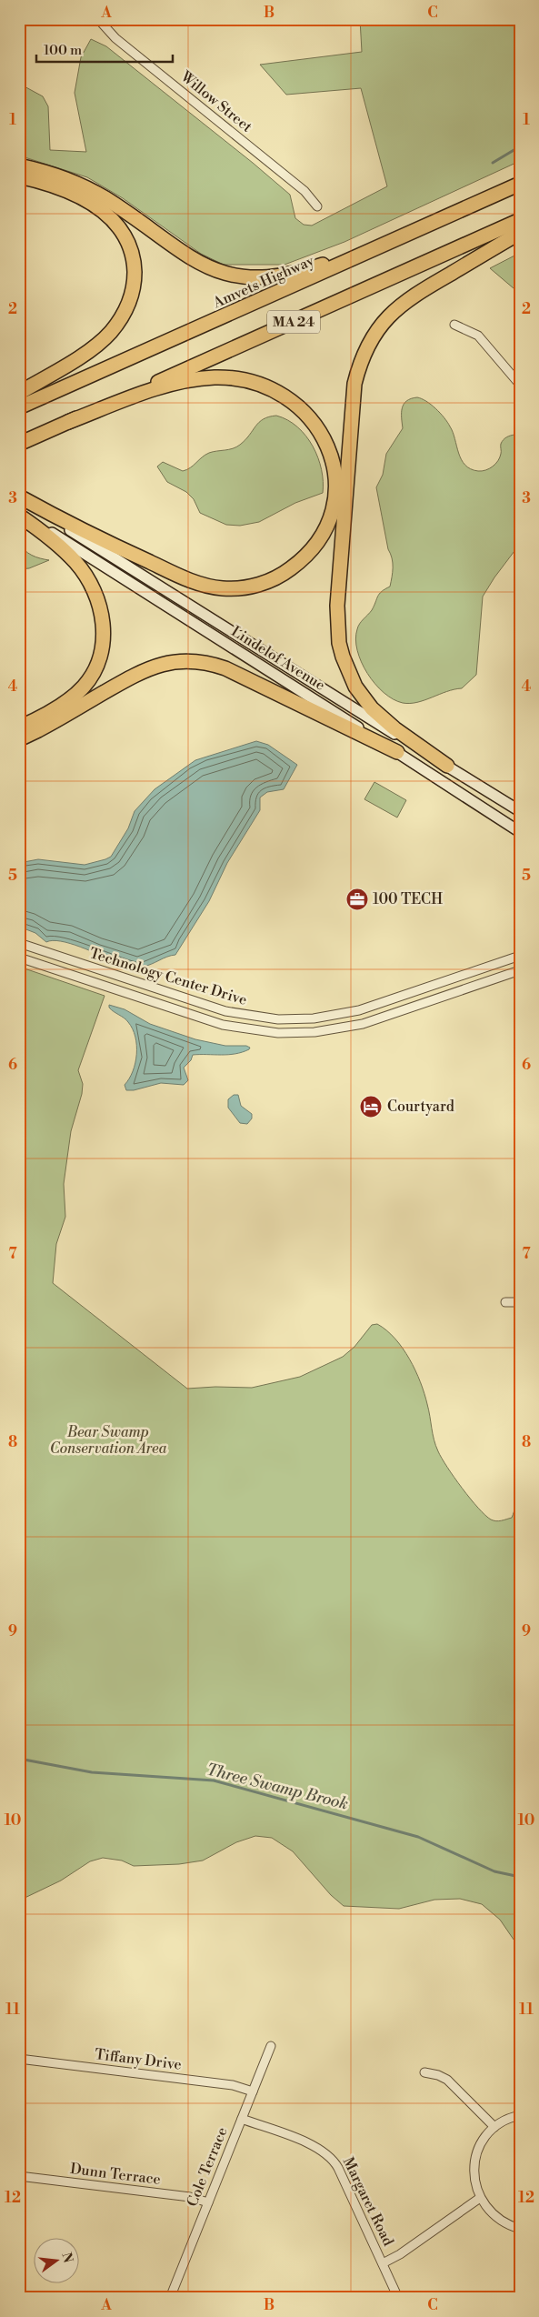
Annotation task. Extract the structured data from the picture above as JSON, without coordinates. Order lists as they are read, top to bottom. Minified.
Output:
{"streets":{"highway":["Amvets Highway","MA 24"],"main road":["Lindelof Avenue"],"street":["Willow Street","Technology Center Drive","Tiffany Drive","Cole Terrace","Dunn Terrace","Margaret Road"]},"crossings":[["Tiffany Drive","Cole Terrace"],["Cole Terrace","Dunn Terrace"],["Cole Terrace","Margaret Road"]],"water":["Three Swamp Brook"],"parks":["Bear Swamp Conservation Area"],"places":{"office":["100 TECH"],"hotel":["Courtyard"]},"scale_bar":"100 m","north":"right","grid":{"columns":["A","B","C"],"rows":["1","2","3","4","5","6","7","8","9","10","11","12"]}}
